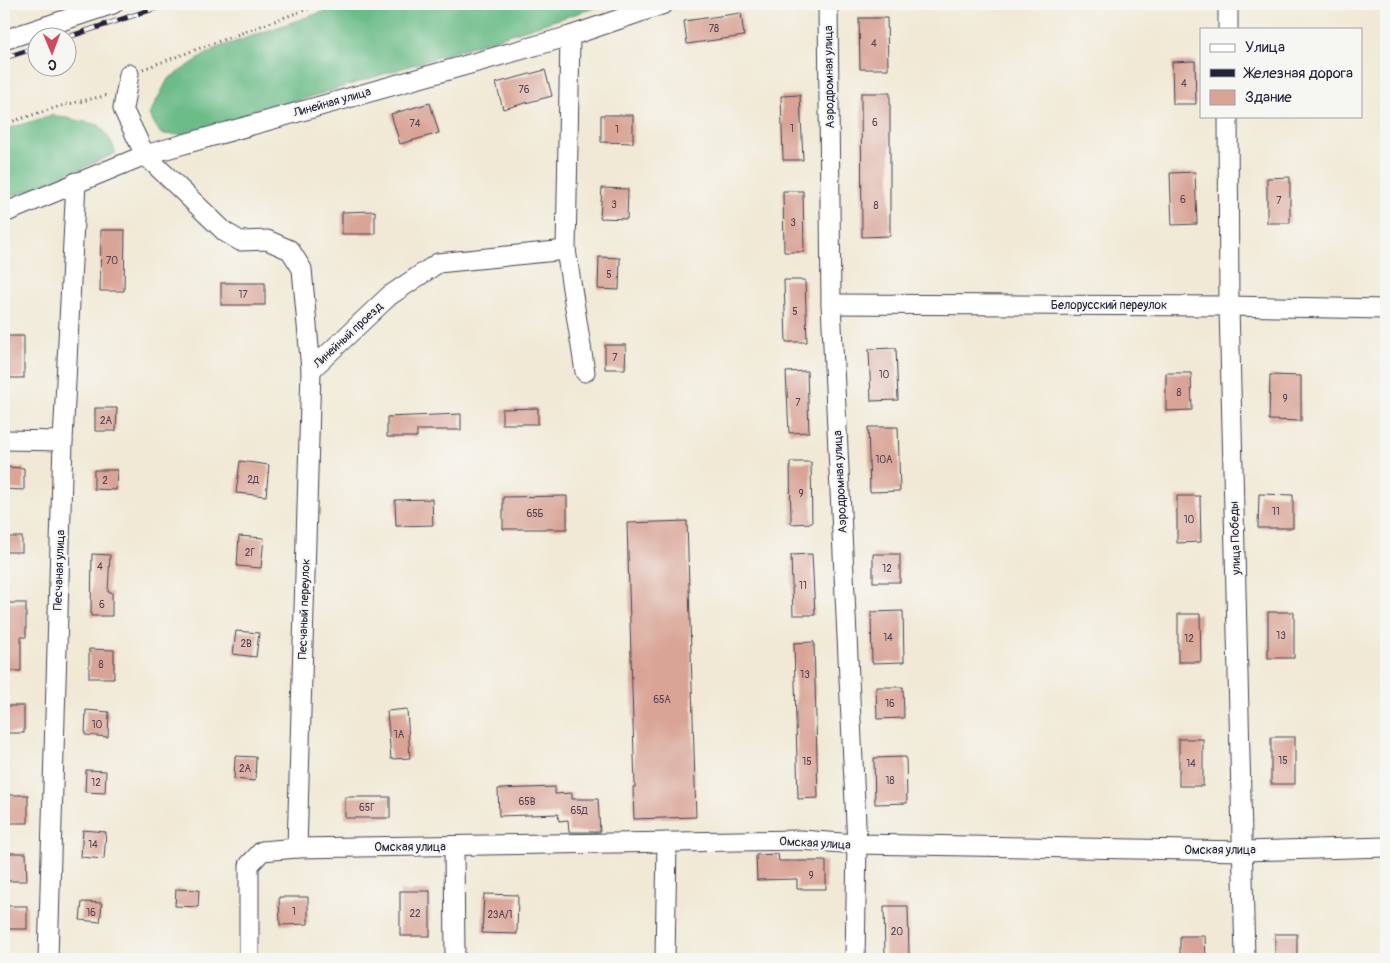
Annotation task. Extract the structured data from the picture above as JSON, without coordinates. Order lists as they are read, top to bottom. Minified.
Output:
{"streets":{"street":["Аэродромная улица","Линейная улица","Белорусский переулок","Линейный проезд","улица Победы","Песчаная улица","Песчаный переулок","Омская улица"]},"crossings":[["Аэродромная улица","Белорусский переулок"],["Аэродромная улица","Омская улица"],["Линейная улица","Линейный проезд"],["Линейная улица","Песчаная улица"],["Белорусский переулок","улица Победы"],["Линейный проезд","Песчаный переулок"],["улица Победы","Омская улица"],["Песчаный переулок","Омская улица"]],"house_numbers":["78","4","4","76","6","74","1","1","6","7","3","8","3","70","5","17","5","7","10","8","9","7","2А","10А","2Д","2","9","11","65Б","10","2Г","4","12","11","6","13","14","12","2В","8","13","65А","16","10","1А","15","15","14","2А","18","12","65В","65Г","65Д","14","9","1","16","22","23А/1","20"],"legend":["Улица","Железная дорога","Здание"],"north":"bottom"}
